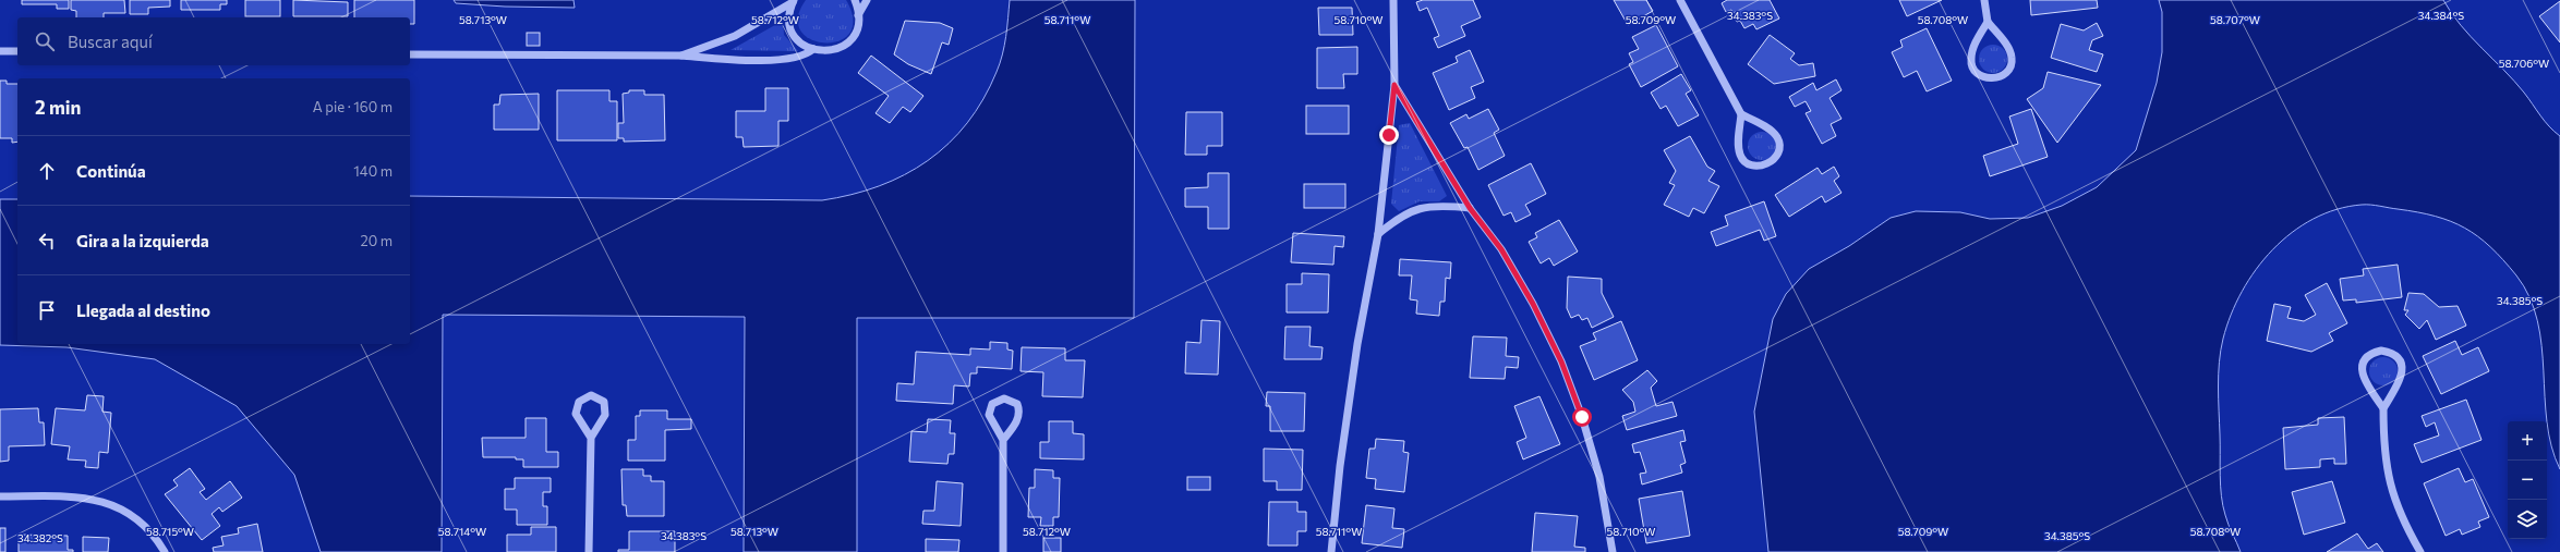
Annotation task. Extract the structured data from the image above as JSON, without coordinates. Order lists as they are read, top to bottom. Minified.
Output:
{"page":{"search":"Buscar aquí","heading":["2 min","A pie · 160 m"],"list":[["Continúa","140 m"],["Gira a la izquierda","20 m"],"Llegada al destino"],"map_buttons":["+","−"]},"coordinates":["34.383°S","34.384°S","58.713°W","58.712°W","58.711°W","58.710°W","58.709°W","58.708°W","58.707°W","58.706°W","34.385°S","58.715°W","58.714°W","34.382°S"]}
